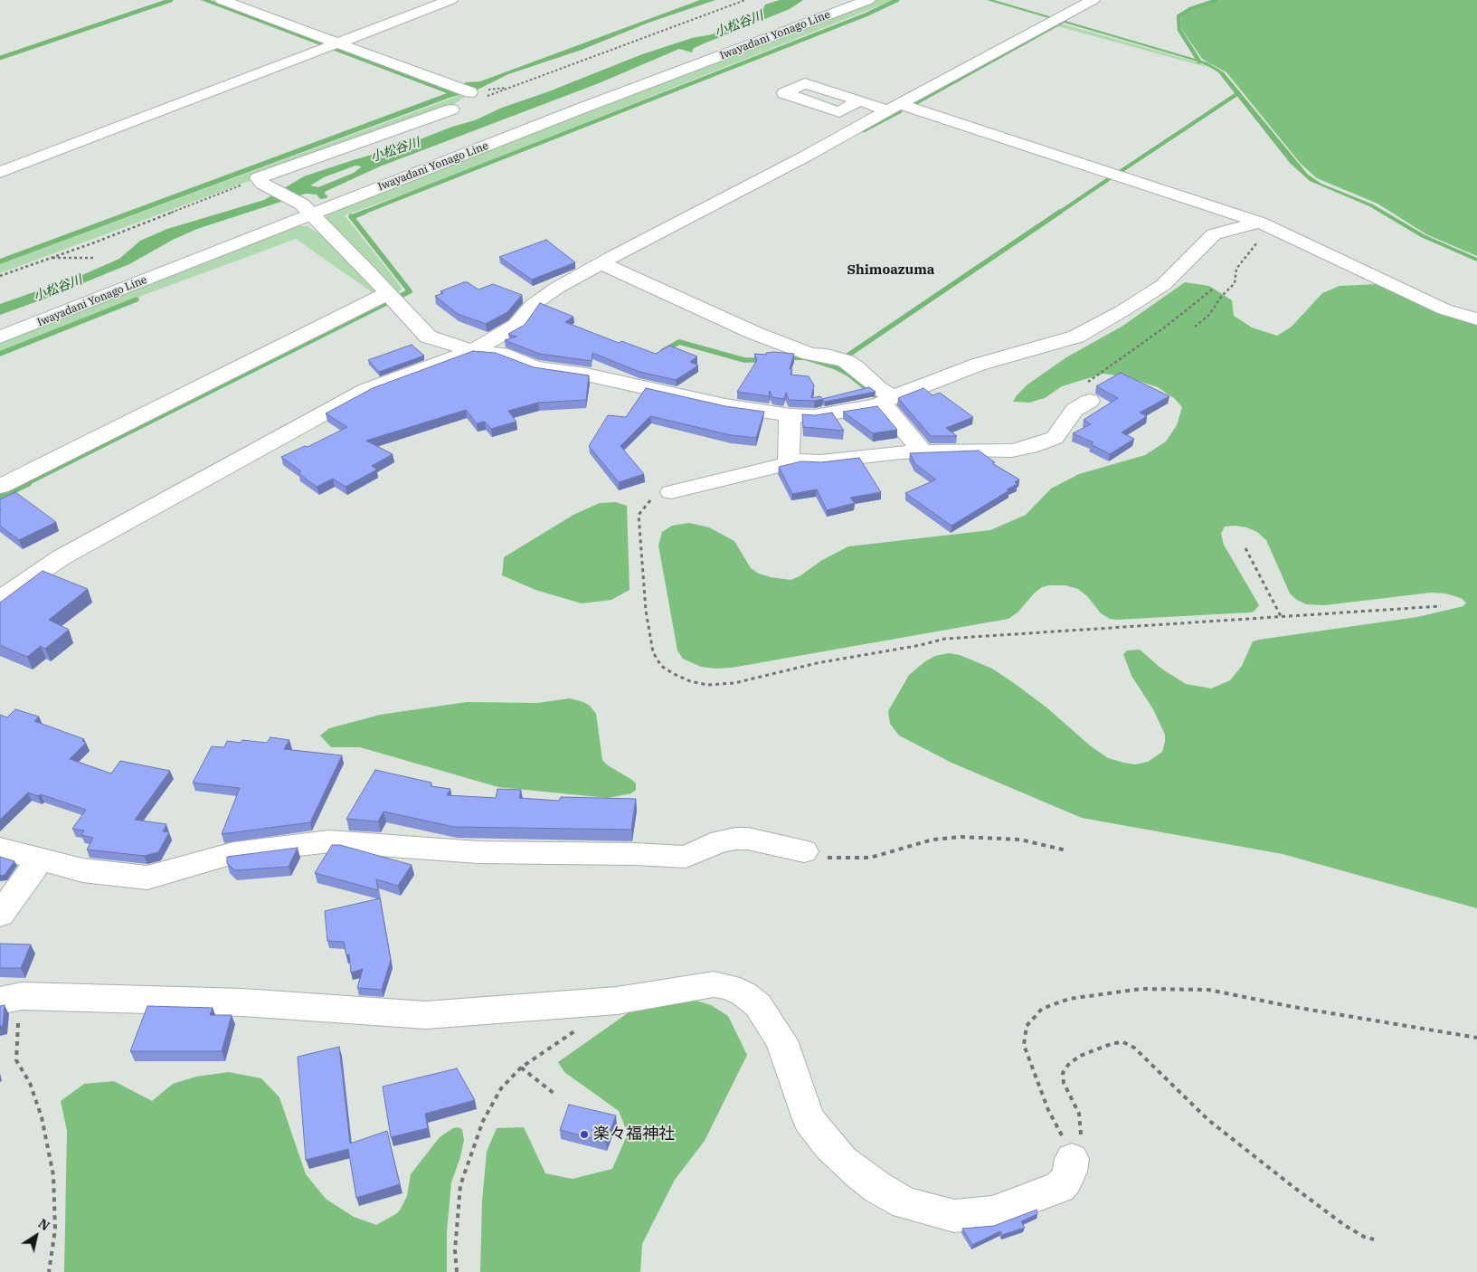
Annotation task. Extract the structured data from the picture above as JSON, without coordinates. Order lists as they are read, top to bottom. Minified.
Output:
{"streets":{"street":["Iwayadani Yonago Line"]},"districts":["Shimoazuma"],"water":["小松谷川"],"places":["楽々福神社"],"north":"top right"}
